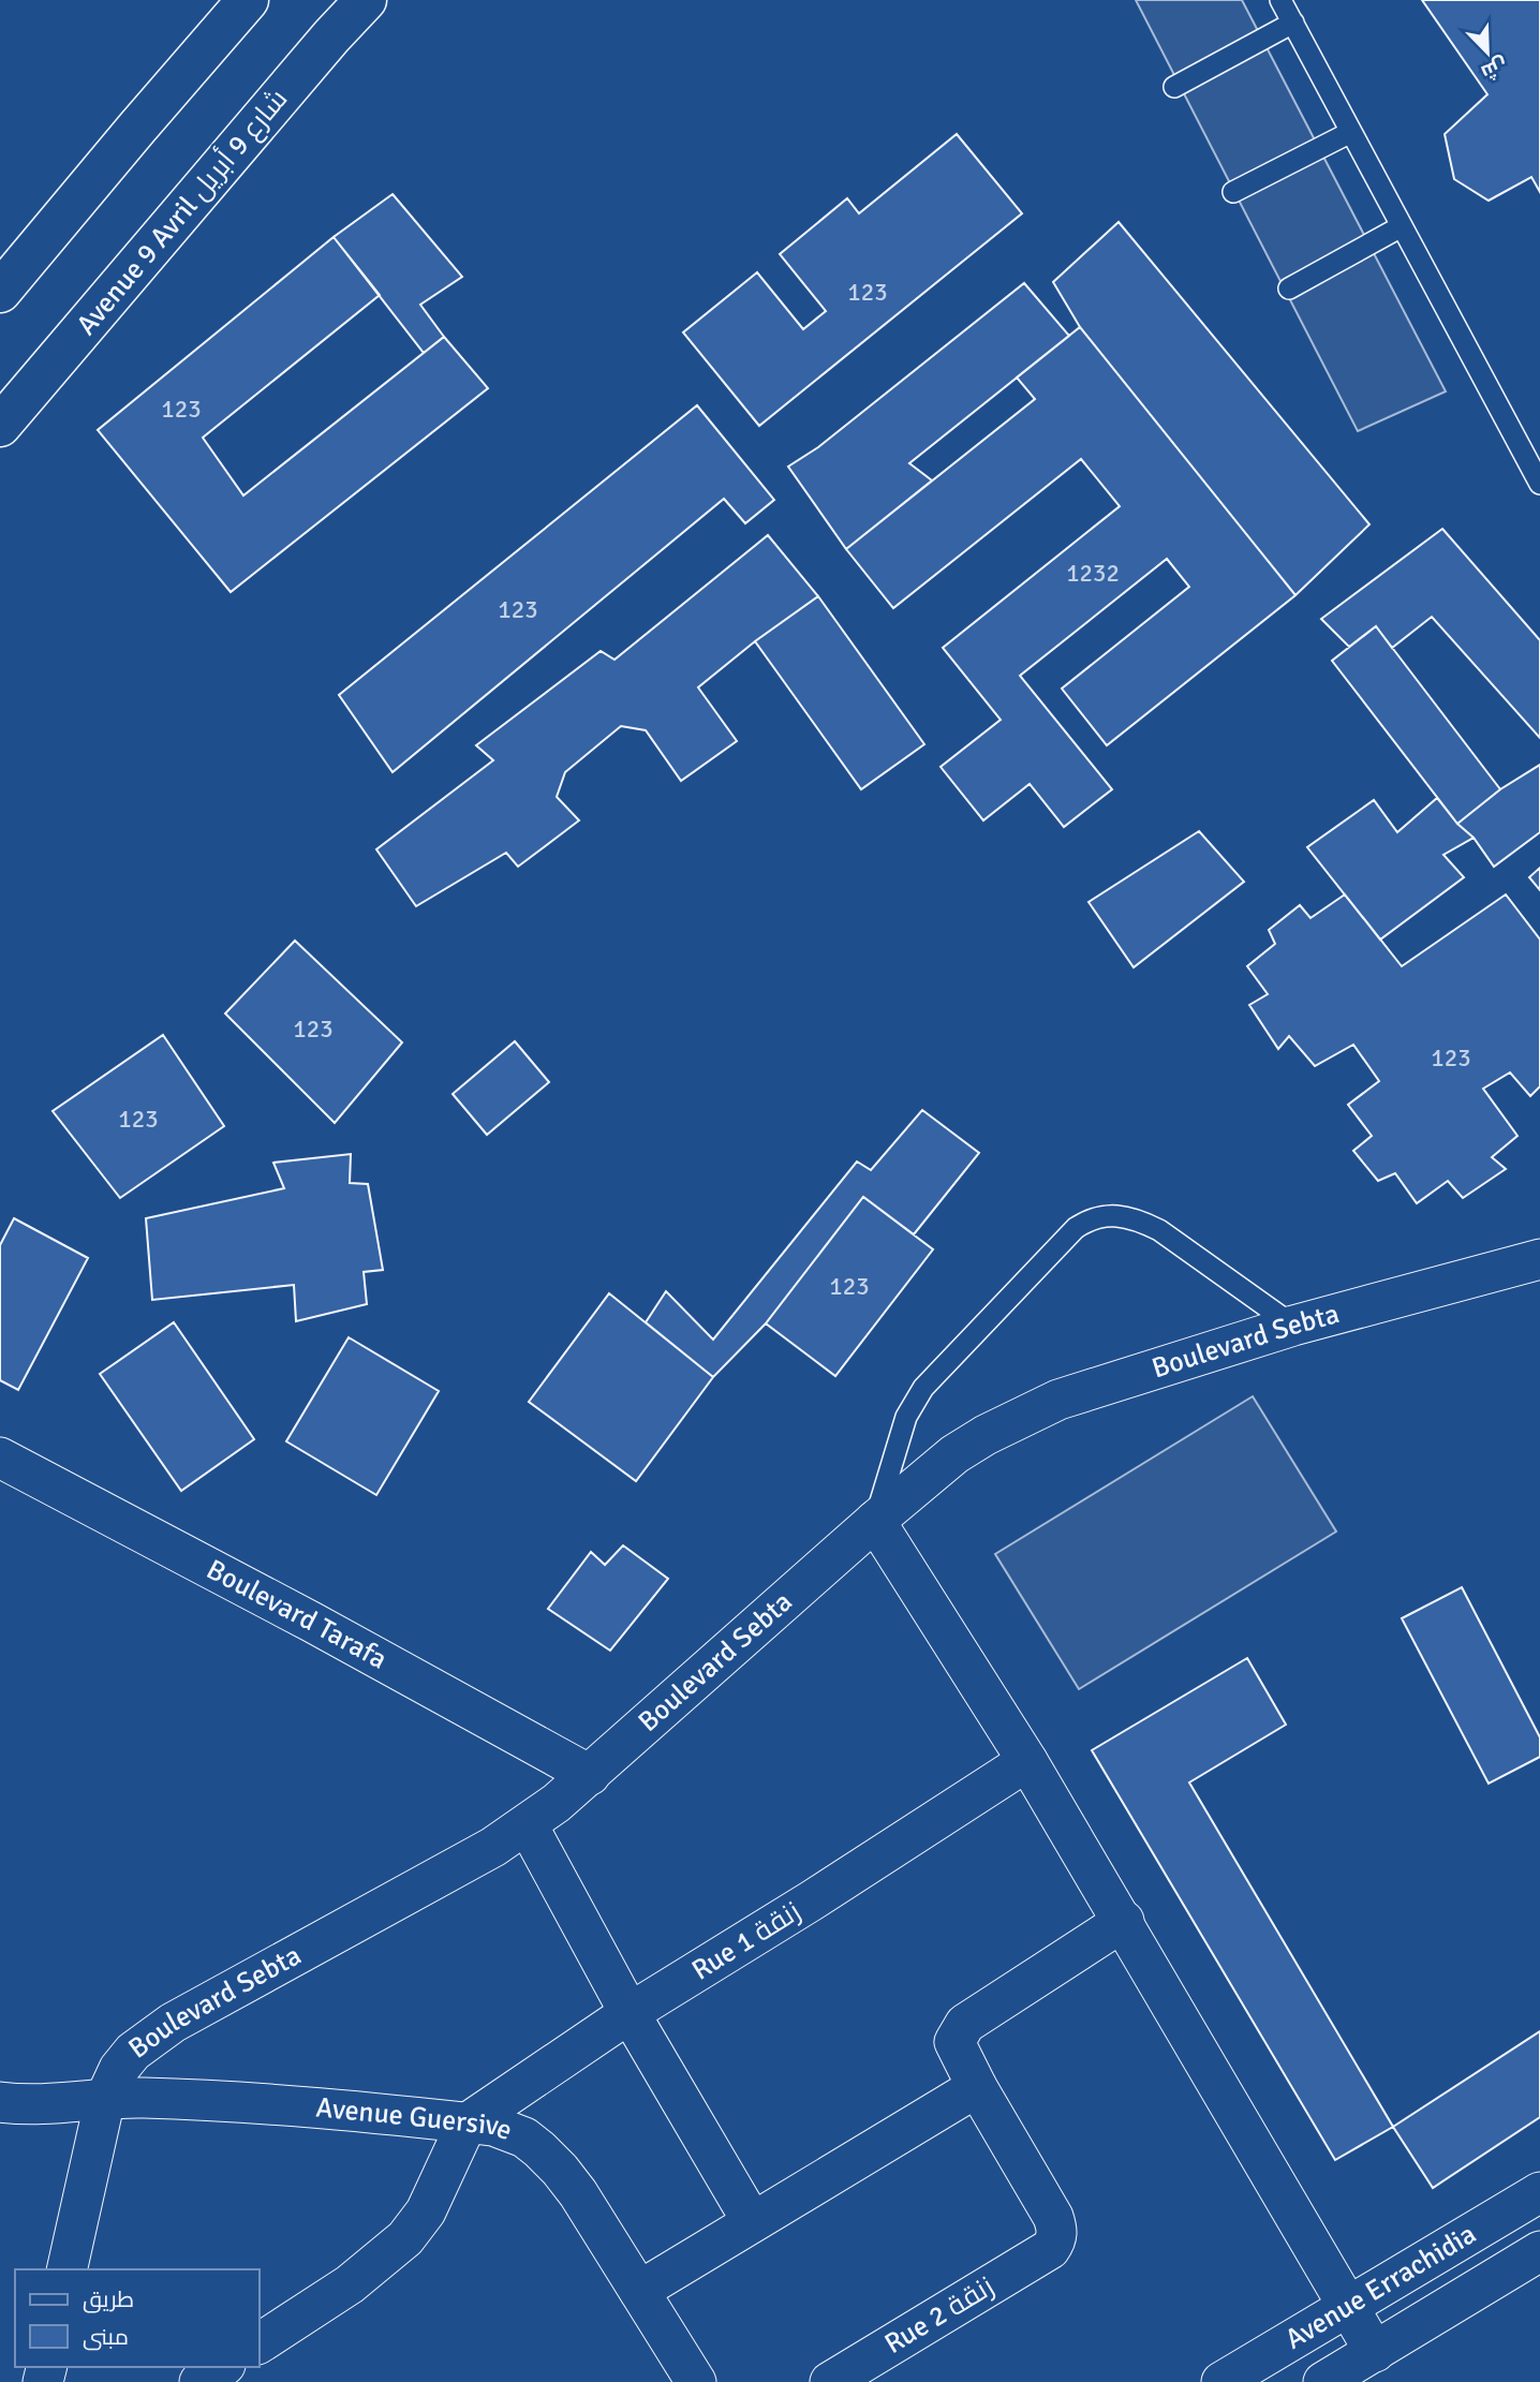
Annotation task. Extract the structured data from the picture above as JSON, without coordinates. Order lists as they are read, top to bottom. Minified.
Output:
{"streets":{"highway":["Avenue 9 Avril شارع 9 أبريل"],"street":["Boulevard Sebta","Boulevard Tarafa","Rue 1 زنقة","Avenue Guersive","Avenue Errachidia","Rue 2 زنقة"]},"crossings":[["Boulevard Sebta","Boulevard Tarafa"],["Boulevard Sebta","Avenue Guersive"],["Rue 1 زنقة","Avenue Guersive"]],"house_numbers":["123","123","1232","123","123","123","123","123"],"legend":["طريق","مبنى"],"north":"bottom right"}
